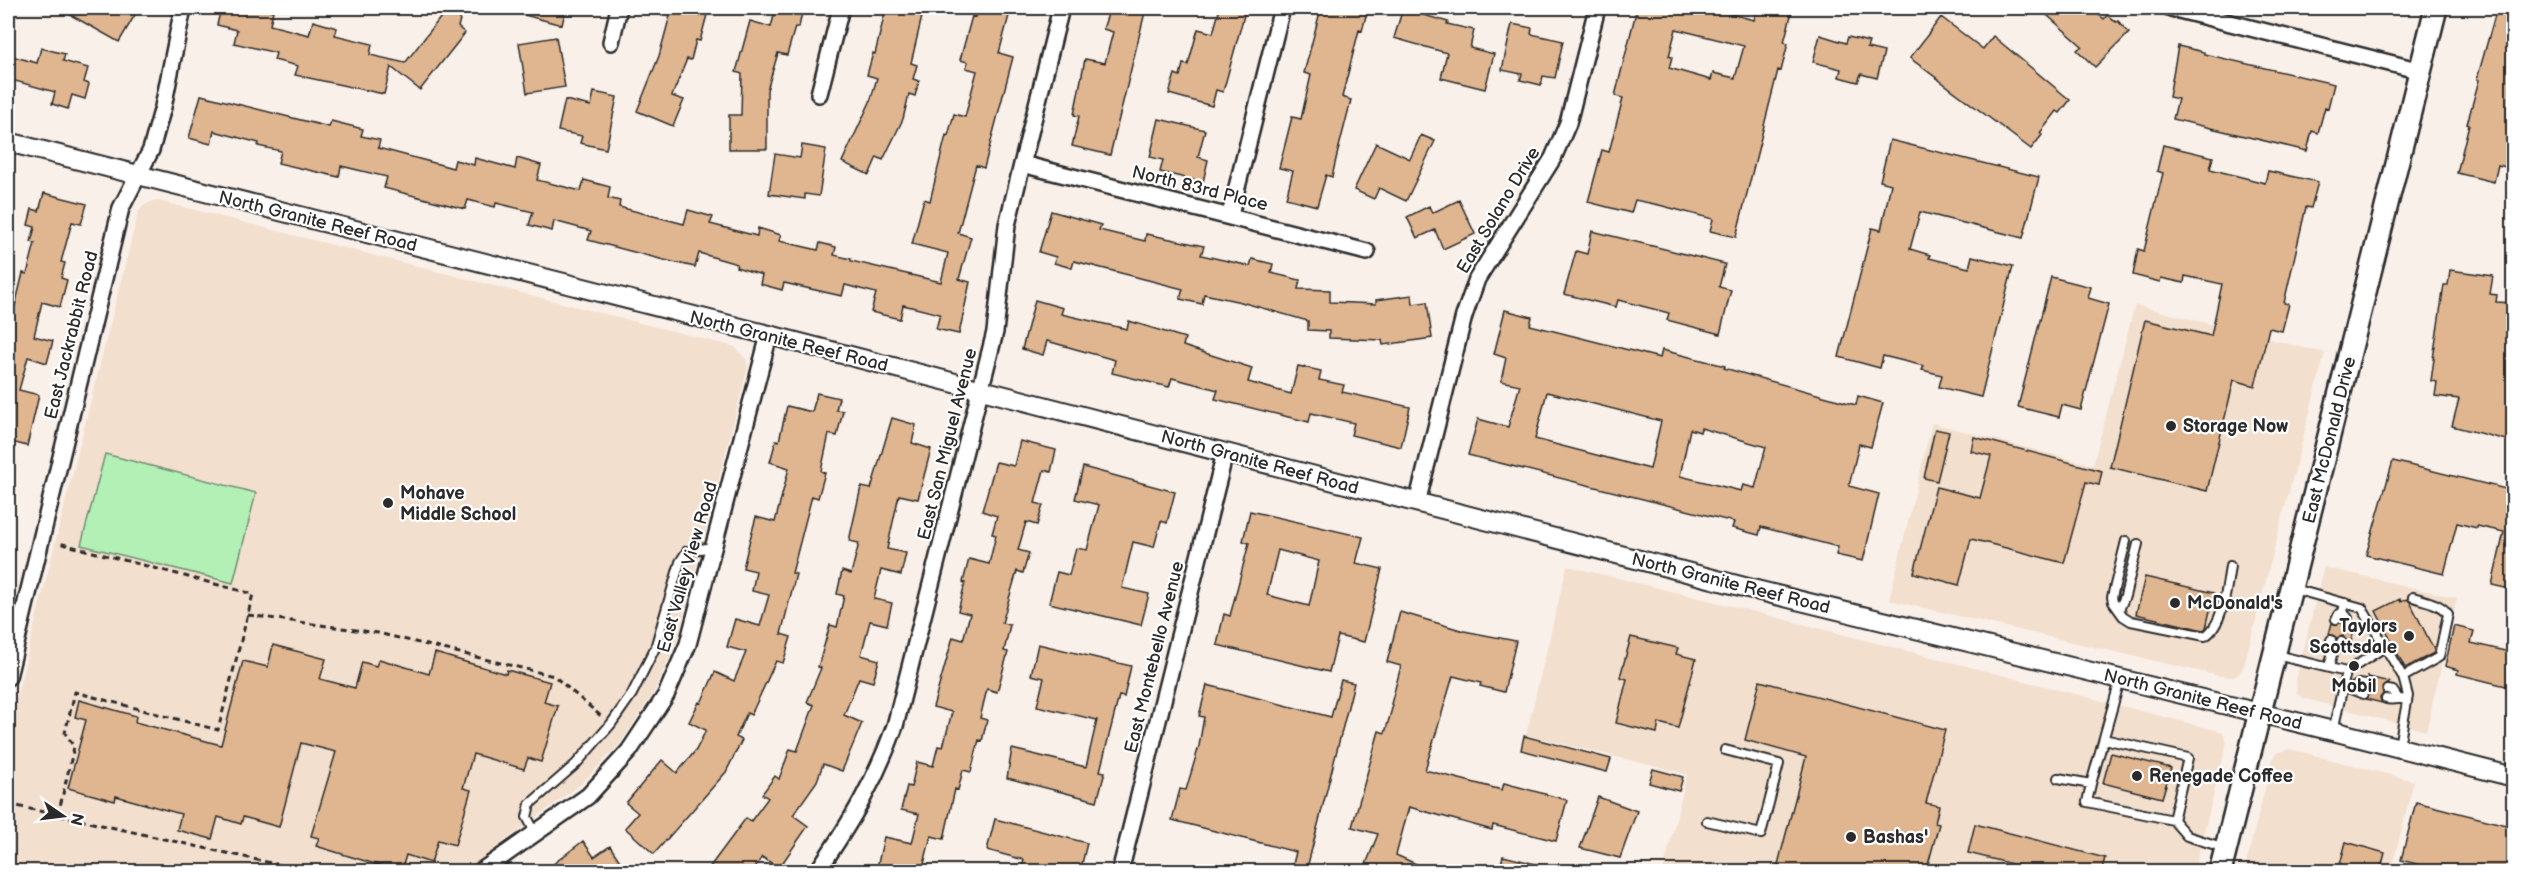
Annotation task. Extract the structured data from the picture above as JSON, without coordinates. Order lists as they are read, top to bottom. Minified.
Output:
{"streets":{"main road":["East McDonald Drive"],"street":["North 83rd Place","East Solano Drive","North Granite Reef Road","East Jackrabbit Road","East San Miguel Avenue","East Valley View Road","East Montebello Avenue"]},"crossings":[["North 83rd Place","East San Miguel Avenue"],["East Solano Drive","North Granite Reef Road"],["North Granite Reef Road","East Jackrabbit Road"],["North Granite Reef Road","East McDonald Drive"],["North Granite Reef Road","East San Miguel Avenue"],["North Granite Reef Road","East Valley View Road"],["North Granite Reef Road","East Montebello Avenue"]],"places":["Storage Now","Mohave Middle School","McDonald's","Taylors Scottsdale","Mobil","Renegade Coffee","Bashas'"],"north":"right"}
